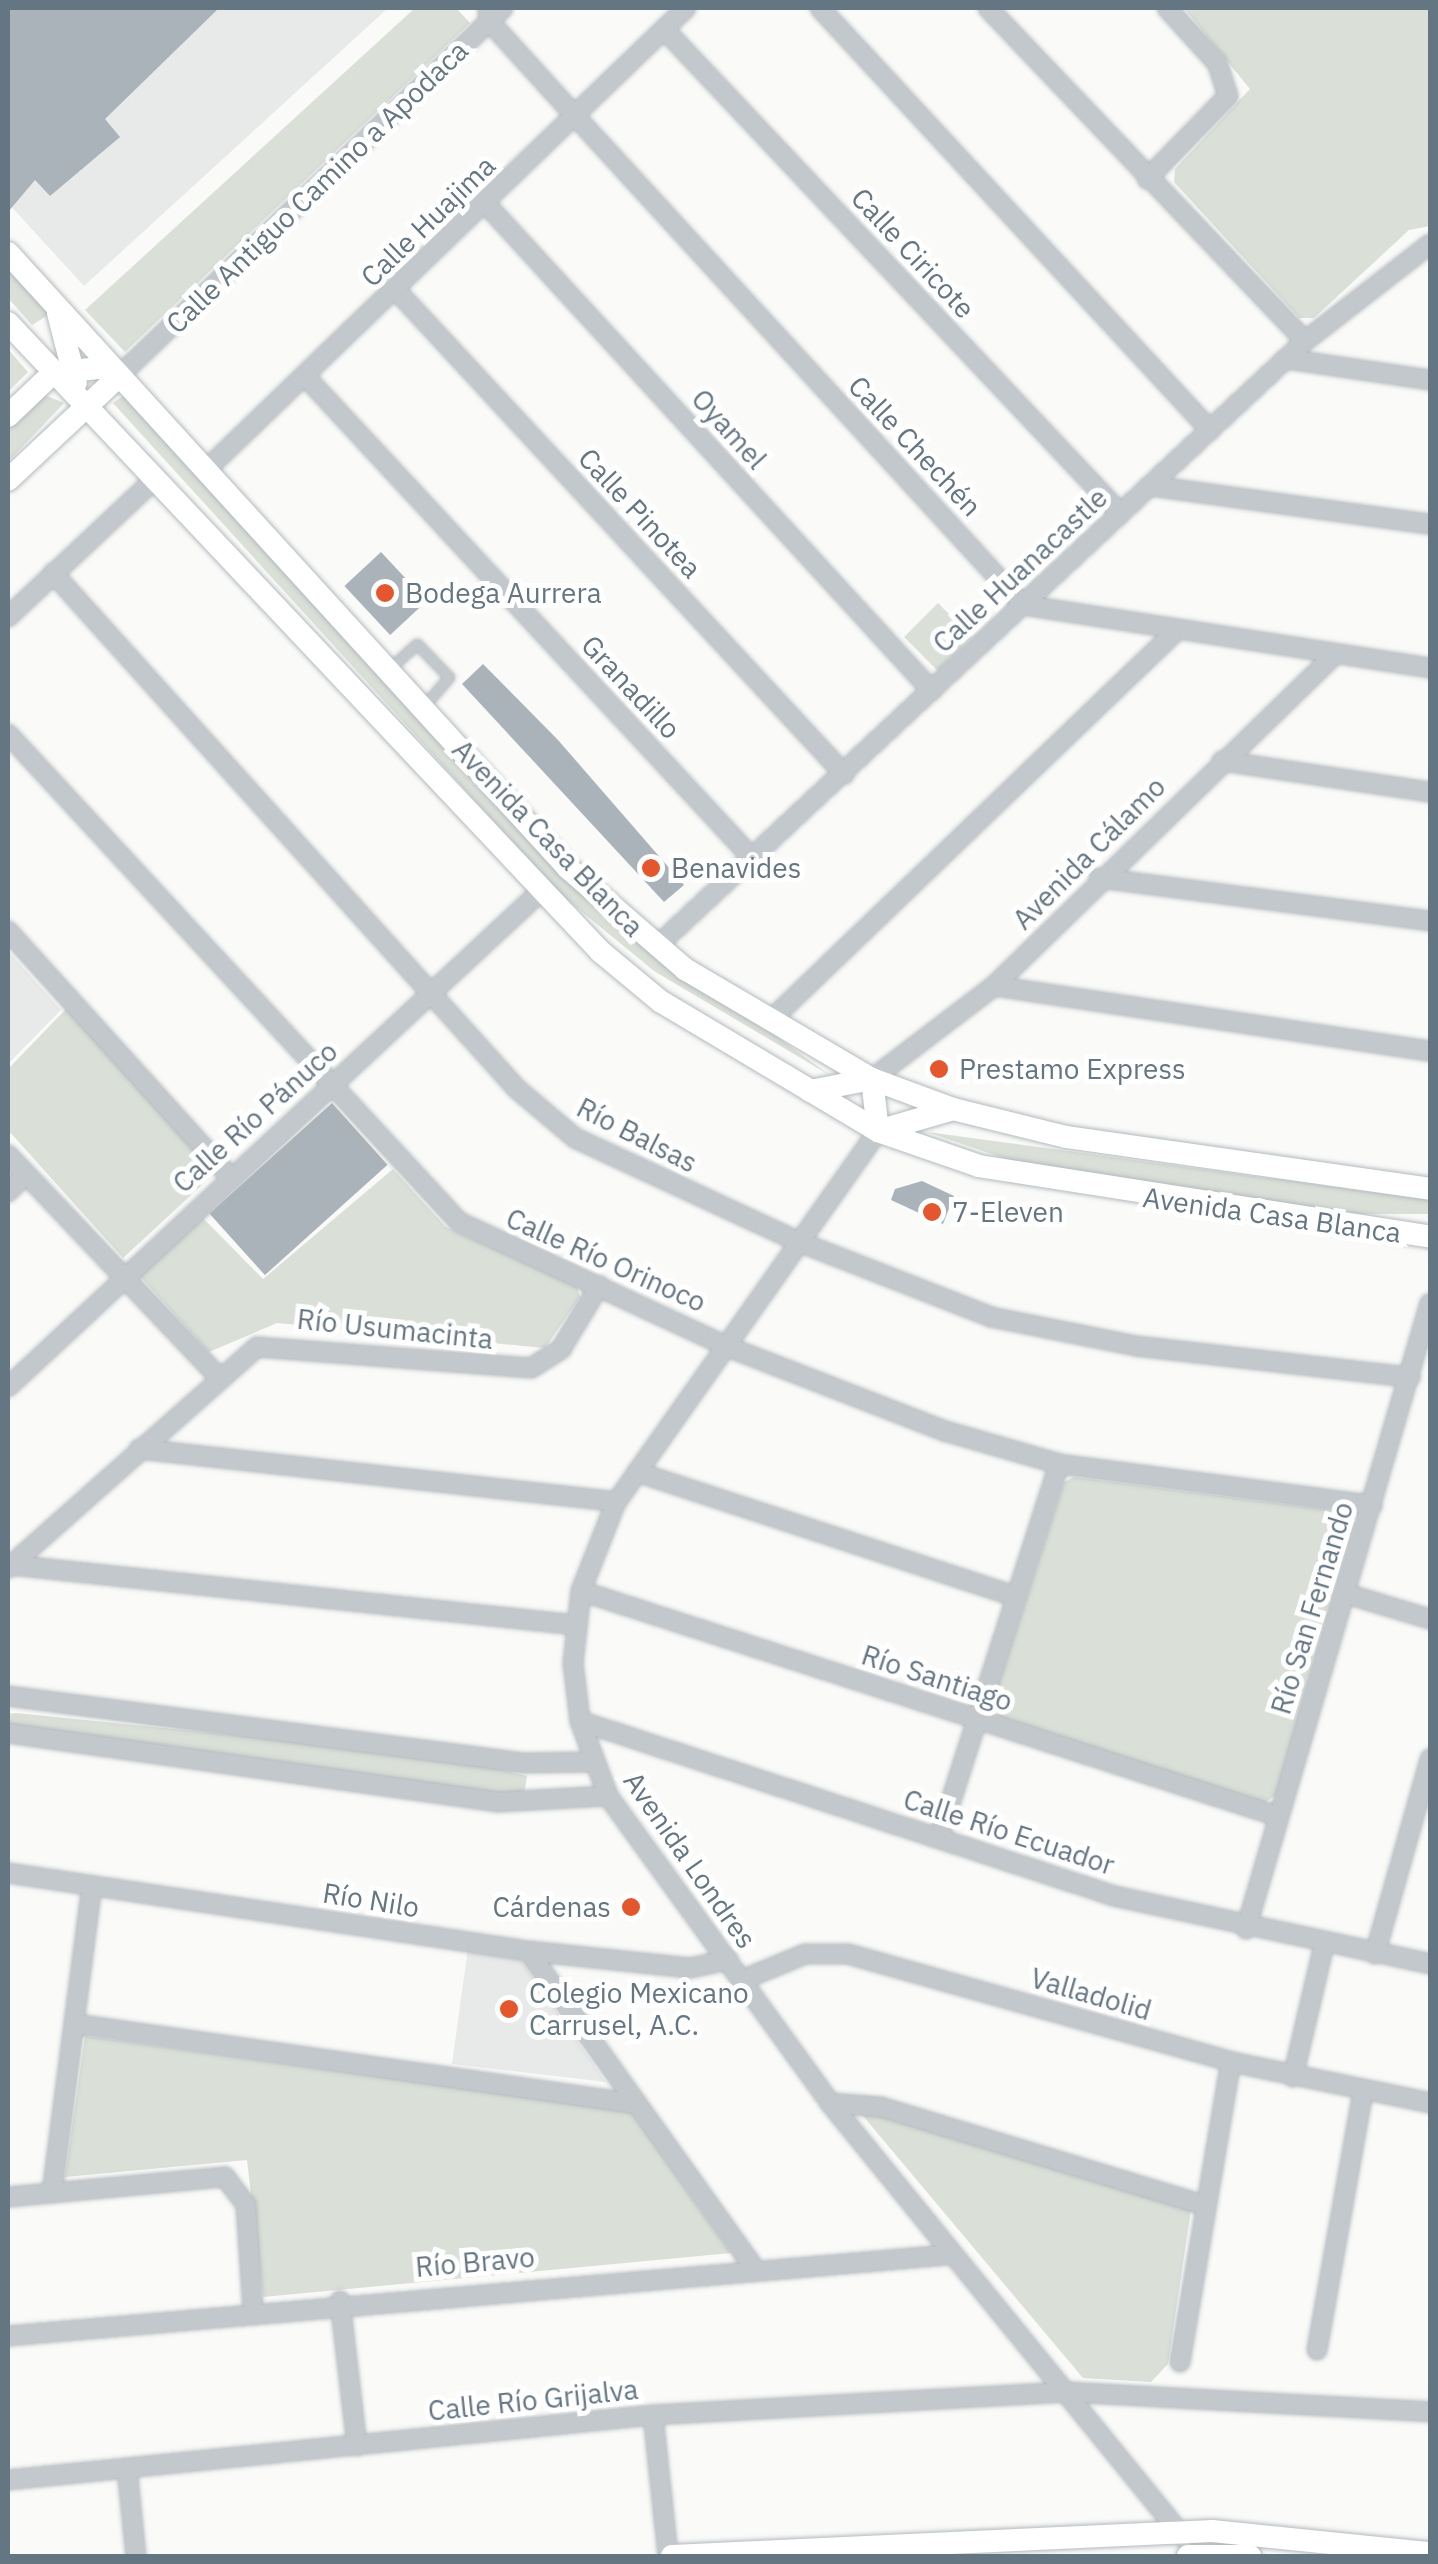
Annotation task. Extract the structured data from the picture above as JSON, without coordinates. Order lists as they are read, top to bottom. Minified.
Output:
{"streets":{"street":["Calle Antiguo Camino a Apodaca","Calle Huajima","Calle Ciricote","Oyamel","Calle Chechén","Calle Pinotea","Calle Huanacastle","Granadillo","Avenida Casa Blanca","Avenida Cálamo","Calle Río Pánuco","Río Balsas","Calle Río Orinoco","Río Usumacinta","Río San Fernando","Río Santiago","Calle Río Ecuador","Avenida Londres","Río Nilo","Valladolid","Río Bravo","Calle Río Grijalva"]},"crossings":[["Calle Antiguo Camino a Apodaca","Calle Chechén"],["Calle Antiguo Camino a Apodaca","Avenida Casa Blanca"],["Calle Huajima","Calle Ciricote"],["Calle Huajima","Oyamel"],["Calle Huajima","Calle Chechén"],["Calle Huajima","Calle Pinotea"],["Calle Huajima","Granadillo"],["Calle Huajima","Avenida Casa Blanca"],["Calle Ciricote","Calle Huanacastle"],["Oyamel","Calle Huanacastle"],["Calle Chechén","Calle Huanacastle"],["Calle Pinotea","Calle Huanacastle"],["Calle Huanacastle","Granadillo"],["Calle Huanacastle","Avenida Casa Blanca"],["Avenida Casa Blanca","Avenida Cálamo"],["Avenida Casa Blanca","Calle Río Pánuco"],["Avenida Casa Blanca","Avenida Londres"],["Calle Río Pánuco","Río Balsas"],["Calle Río Pánuco","Calle Río Orinoco"],["Río Balsas","Río San Fernando"],["Río Balsas","Avenida Londres"],["Calle Río Orinoco","Río Usumacinta"],["Calle Río Orinoco","Río San Fernando"],["Calle Río Orinoco","Avenida Londres"],["Río San Fernando","Río Santiago"],["Río San Fernando","Calle Río Ecuador"],["Río Santiago","Avenida Londres"],["Calle Río Ecuador","Avenida Londres"],["Avenida Londres","Río Nilo"],["Avenida Londres","Valladolid"],["Avenida Londres","Río Bravo"],["Avenida Londres","Calle Río Grijalva"]],"places":["Bodega Aurrera","Benavides","Prestamo Express","7-Eleven","Cárdenas","Colegio Mexicano Carrusel, A.C."]}
